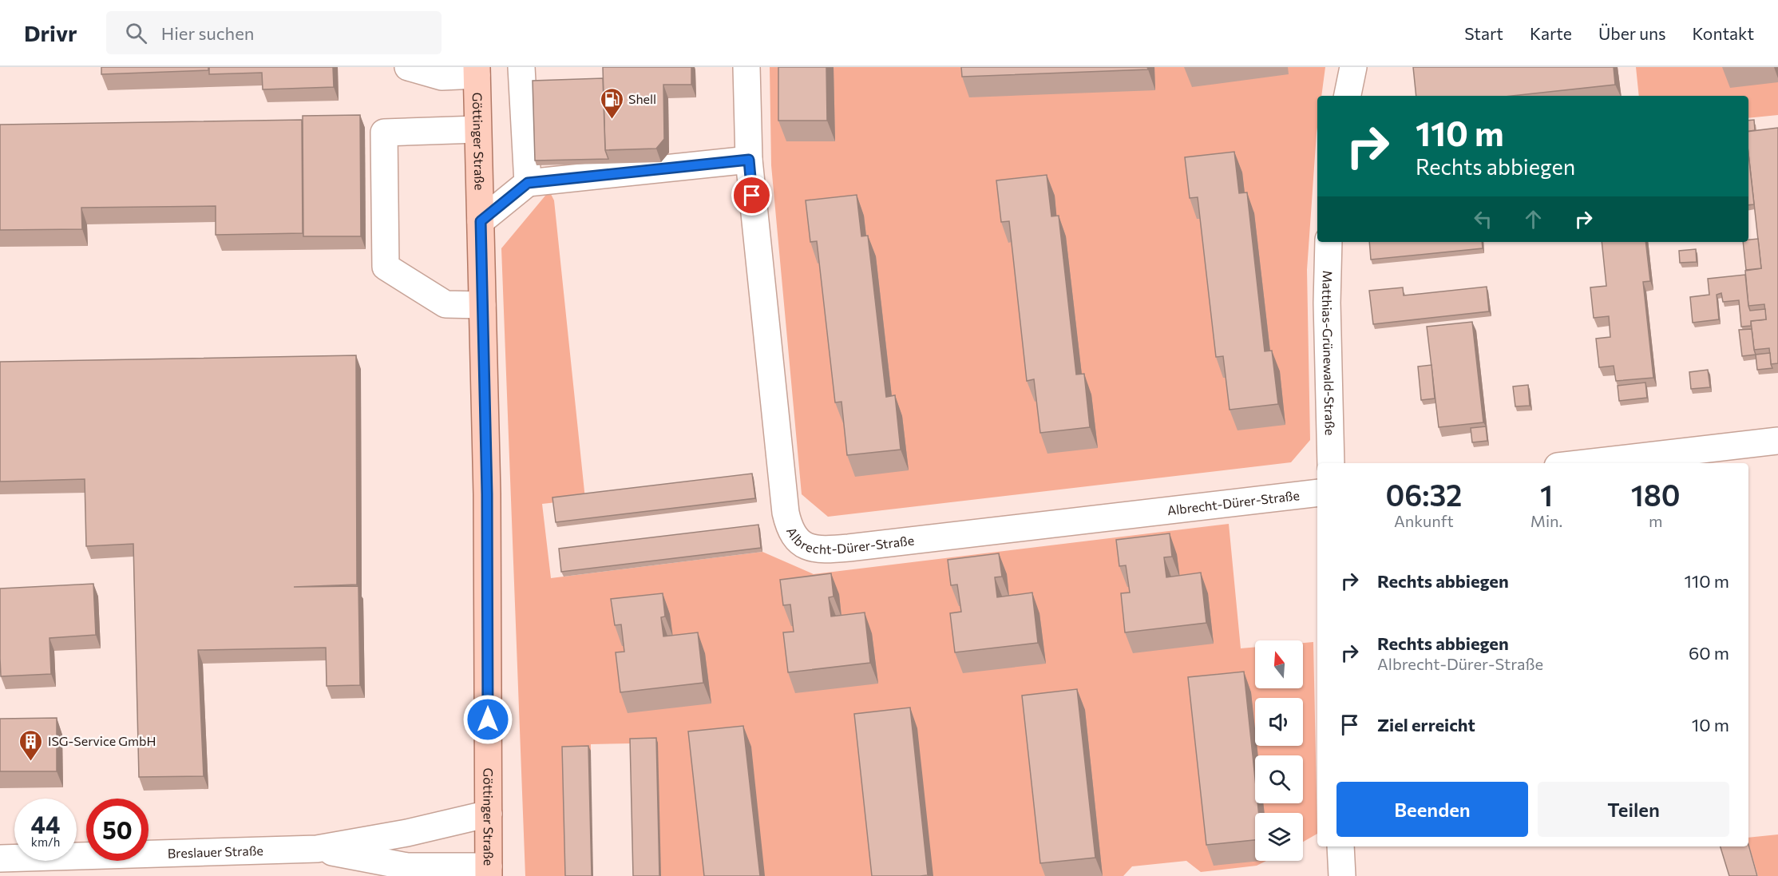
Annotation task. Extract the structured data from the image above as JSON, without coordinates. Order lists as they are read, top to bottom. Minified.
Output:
{"streets":{"main road":["Göttinger Straße"],"street":["Matthias-Grünewald-Straße","Albrecht-Dürer-Straße","Breslauer Straße"]},"crossings":[["Göttinger Straße","Breslauer Straße"]],"places":{"fuel station":["Shell"],"building":["ISG-Service GmbH"]},"north":"top","page":{"header":"Drivr","search":"Hier suchen","nav":["Start","Karte","Über uns","Kontakt"],"turn":["110 m","Rechts abbiegen"],"eta":["06:32","Ankunft","1","Min.","180","m"],"list":[{"name":"Rechts abbiegen","value":"110 m"},{"name":"Rechts abbiegen","note":"Albrecht-Dürer-Straße","value":"60 m"},{"name":"Ziel erreicht","value":"10 m"}],"buttons":["Beenden","Teilen"],"speed":"44 km/h","limit":"50"}}
